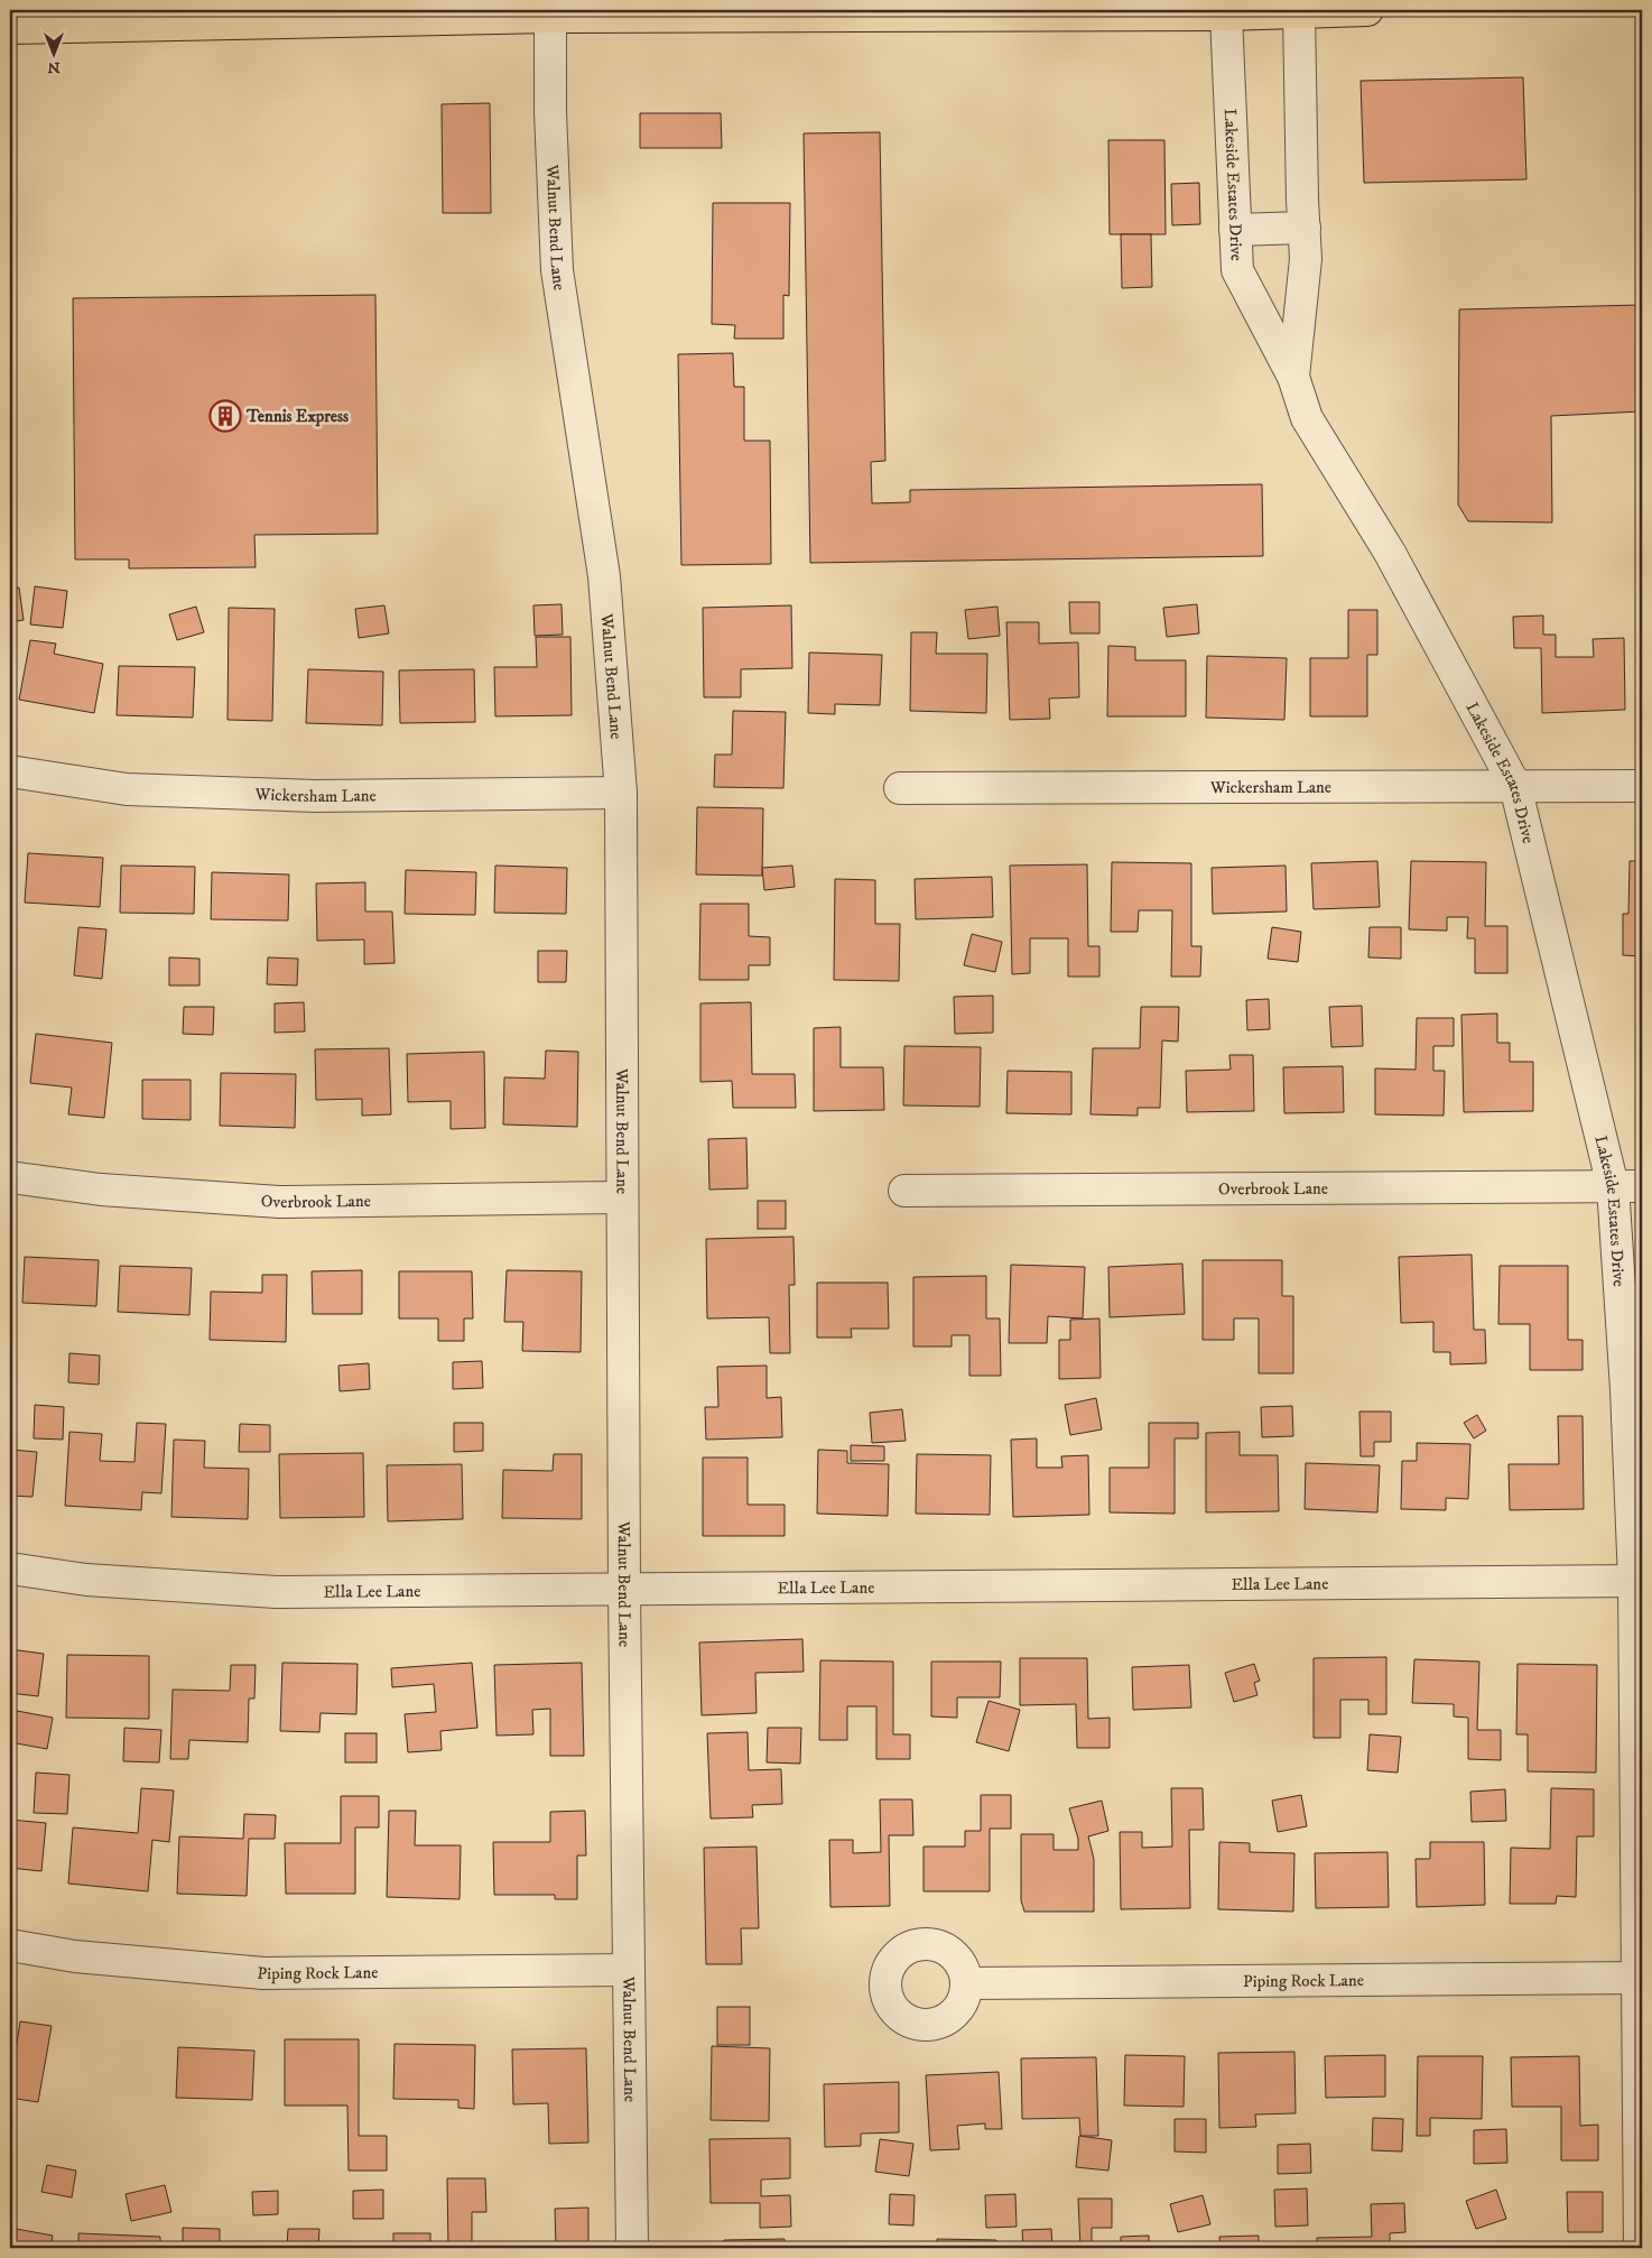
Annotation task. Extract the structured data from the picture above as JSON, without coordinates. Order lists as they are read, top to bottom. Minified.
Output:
{"streets":{"street":["Lakeside Estates Drive","Walnut Bend Lane","Wickersham Lane","Overbrook Lane","Ella Lee Lane","Piping Rock Lane"]},"crossings":[["Lakeside Estates Drive","Wickersham Lane"],["Lakeside Estates Drive","Overbrook Lane"],["Lakeside Estates Drive","Ella Lee Lane"],["Lakeside Estates Drive","Piping Rock Lane"],["Walnut Bend Lane","Wickersham Lane"],["Walnut Bend Lane","Overbrook Lane"],["Walnut Bend Lane","Ella Lee Lane"],["Walnut Bend Lane","Piping Rock Lane"]],"places":{"building":["Tennis Express"]},"north":"bottom"}
